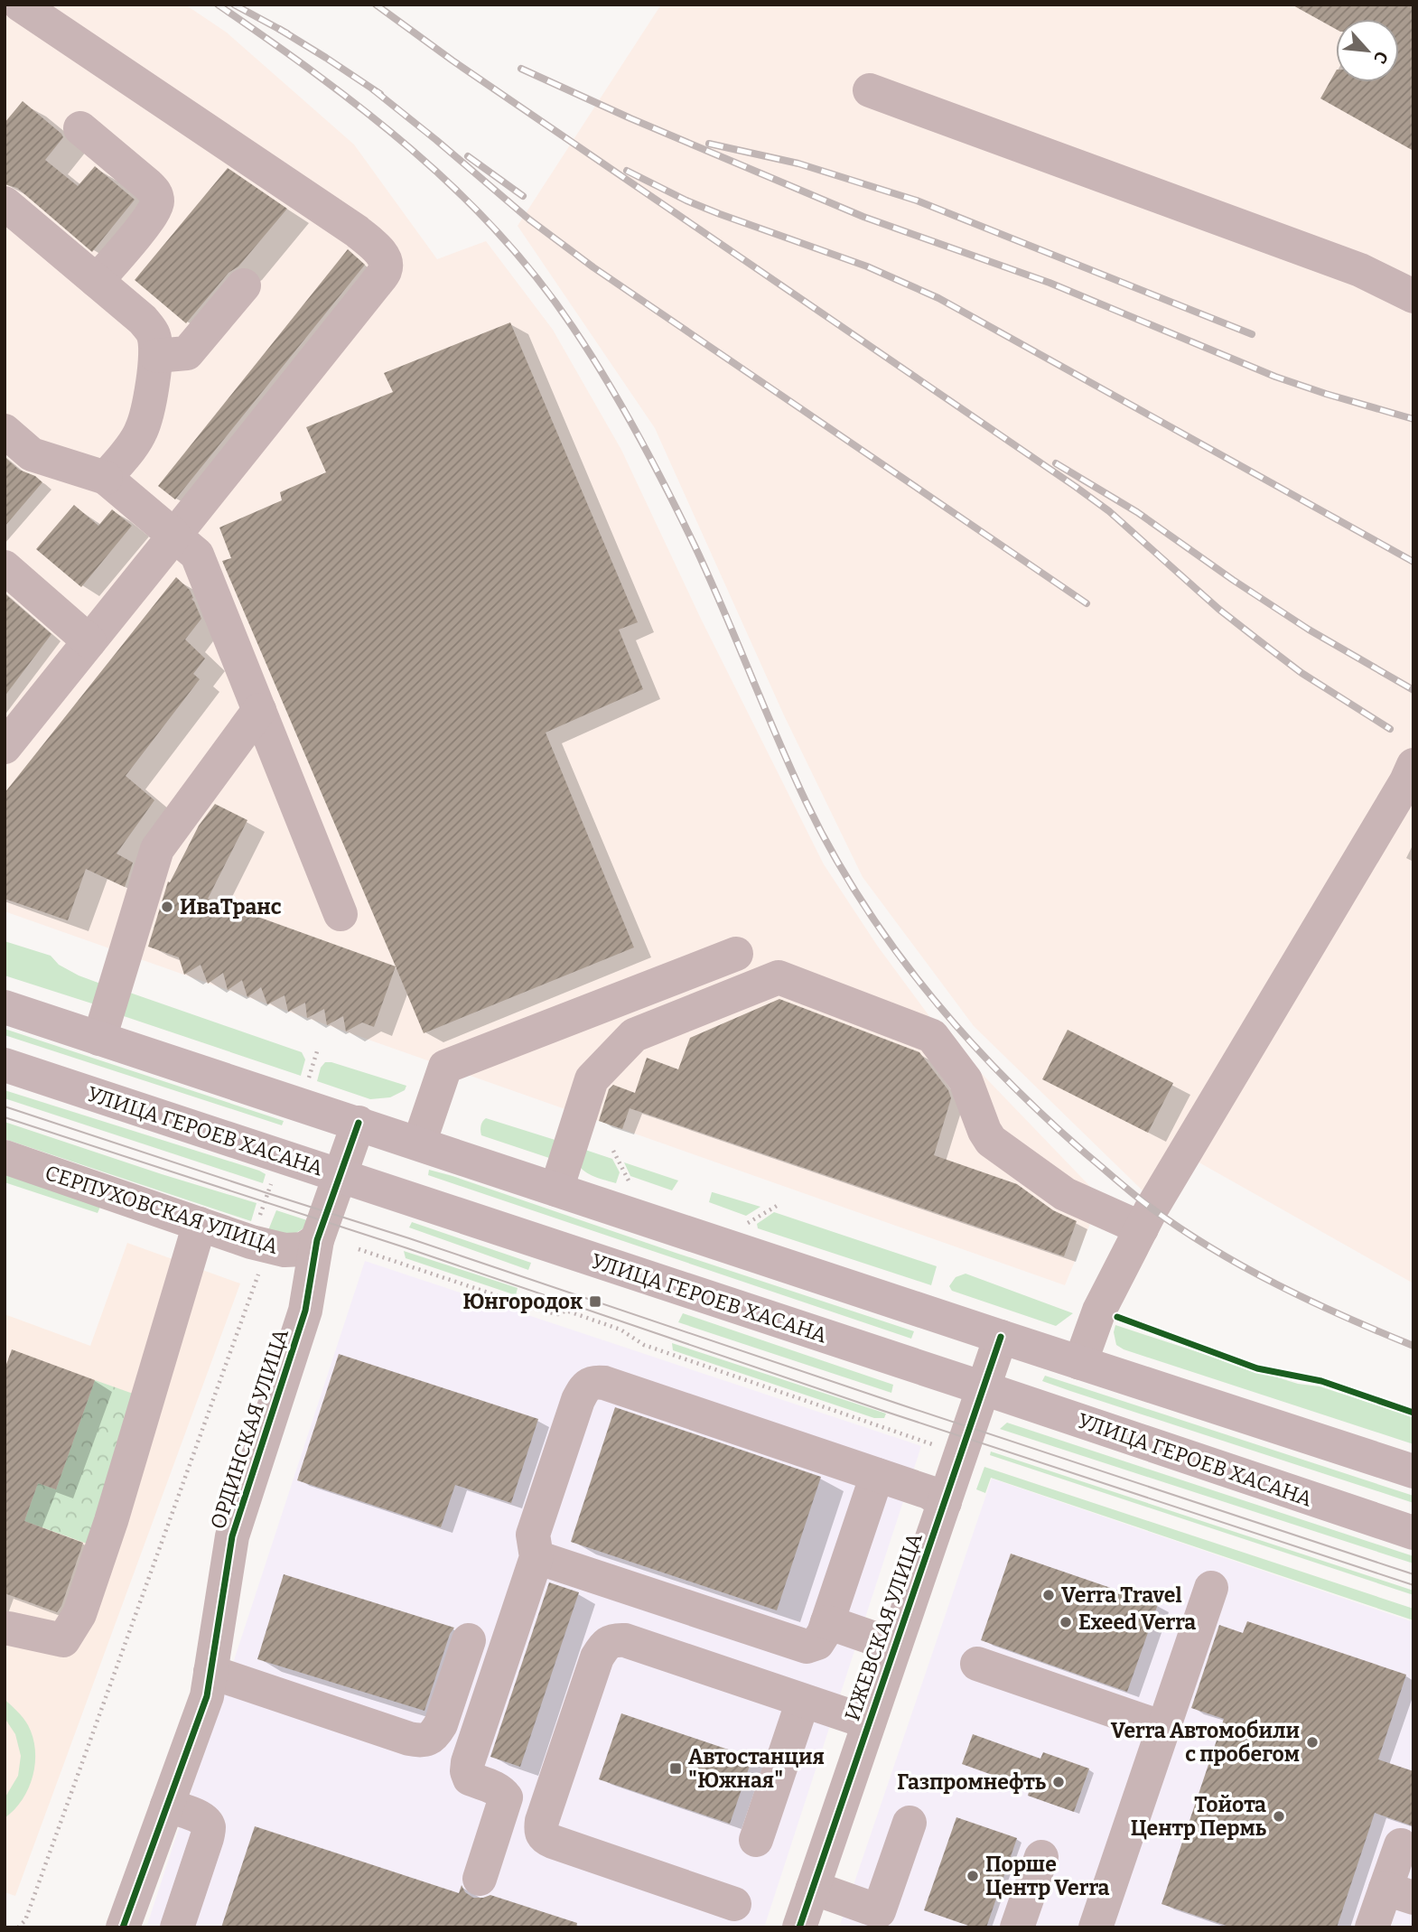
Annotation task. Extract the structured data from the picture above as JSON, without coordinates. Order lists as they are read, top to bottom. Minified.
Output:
{"streets":{"main road":["УЛИЦА ГЕРОЕВ ХАСАНА"],"street":["СЕРПУХОВСКАЯ УЛИЦА","ОРДИНСКАЯ УЛИЦА","ИЖЕВСКАЯ УЛИЦА"]},"crossings":[["УЛИЦА ГЕРОЕВ ХАСАНА","ОРДИНСКАЯ УЛИЦА"],["УЛИЦА ГЕРОЕВ ХАСАНА","ИЖЕВСКАЯ УЛИЦА"],["СЕРПУХОВСКАЯ УЛИЦА","ОРДИНСКАЯ УЛИЦА"]],"places":{"other":["ИваТранс","Verra Travel","Exeed Verra","Verra Автомобили с пробегом","Газпромнефть","Тойота Центр Пермь","Порше Центр Verra"],"transit":["Юнгородок","Автостанция \"Южная\""]},"north":"bottom right"}
